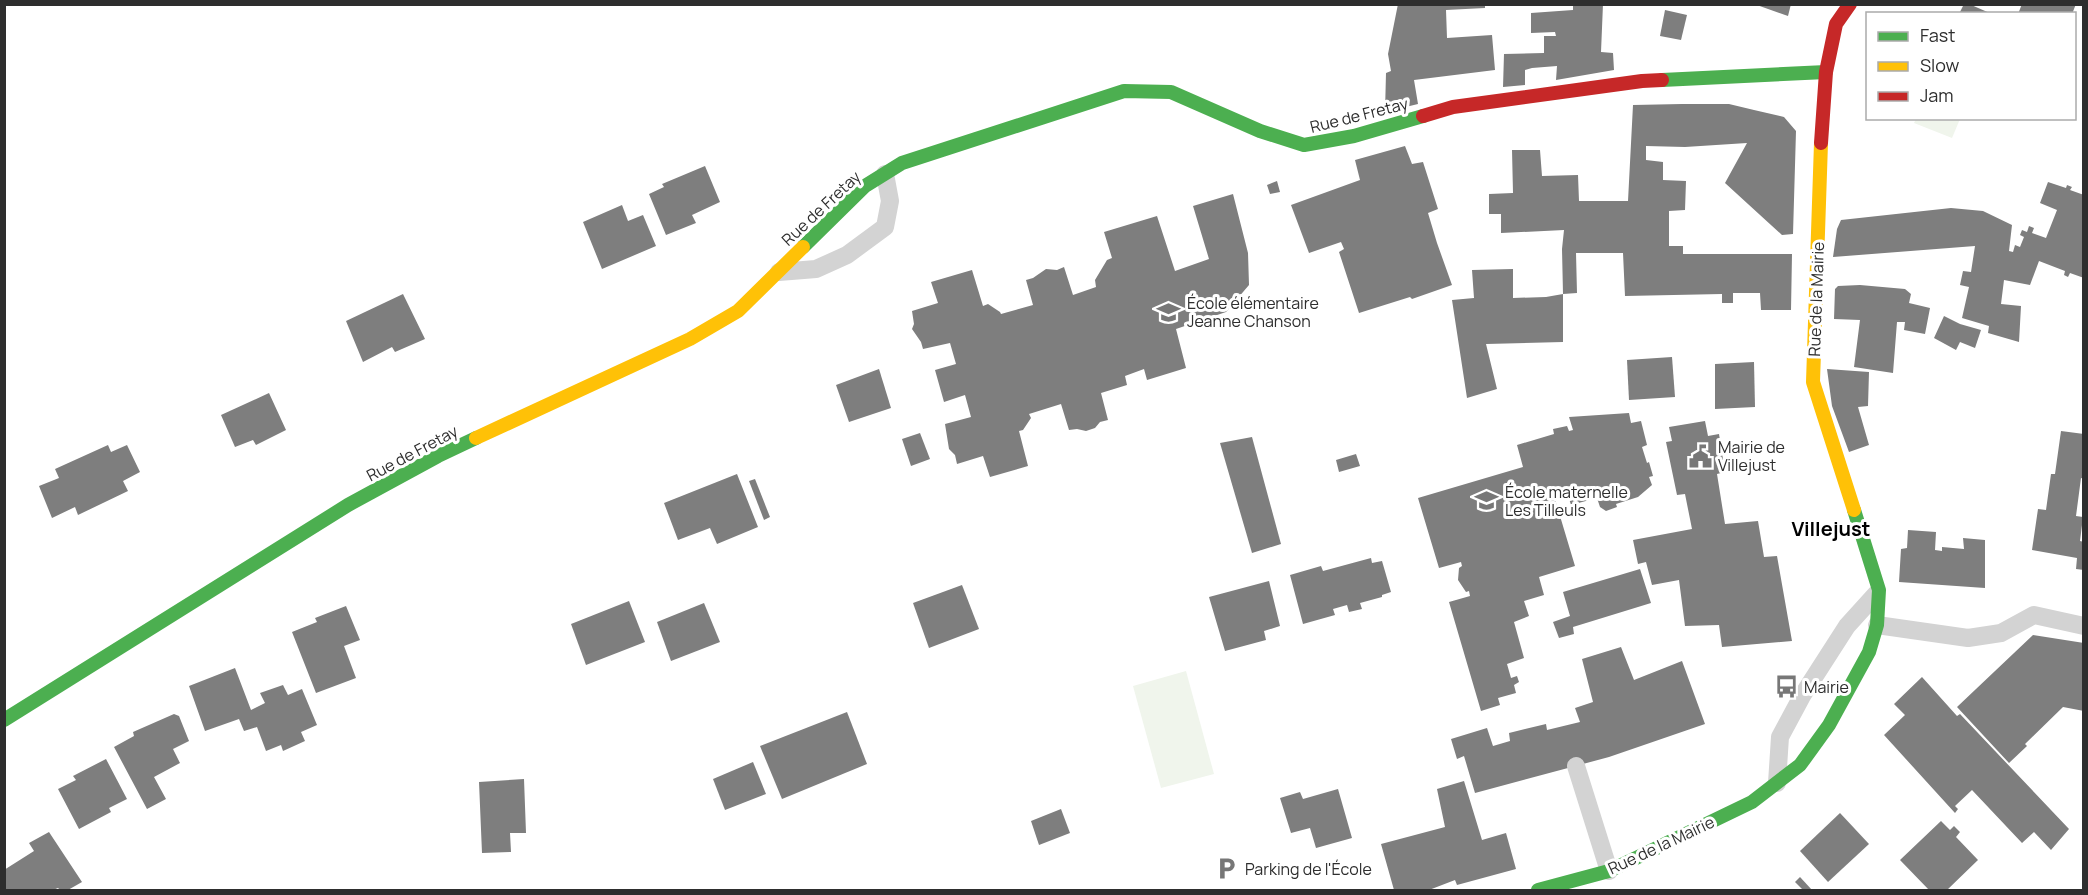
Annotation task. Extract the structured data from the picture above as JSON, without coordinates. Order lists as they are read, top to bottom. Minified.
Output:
{"streets":{"street":["Rue de Fretay","Rue de la Mairie"]},"crossings":[["Rue de Fretay","Rue de la Mairie"]],"districts":["Villejust"],"places":{"school or university":["École élémentaire Jeanne Chanson","École maternelle Les Tilleuls"],"public building":["Mairie de Villejust"],"bus stop":["Mairie"],"parking":["Parking de l'École"]},"legend":["Fast","Slow","Jam"]}
